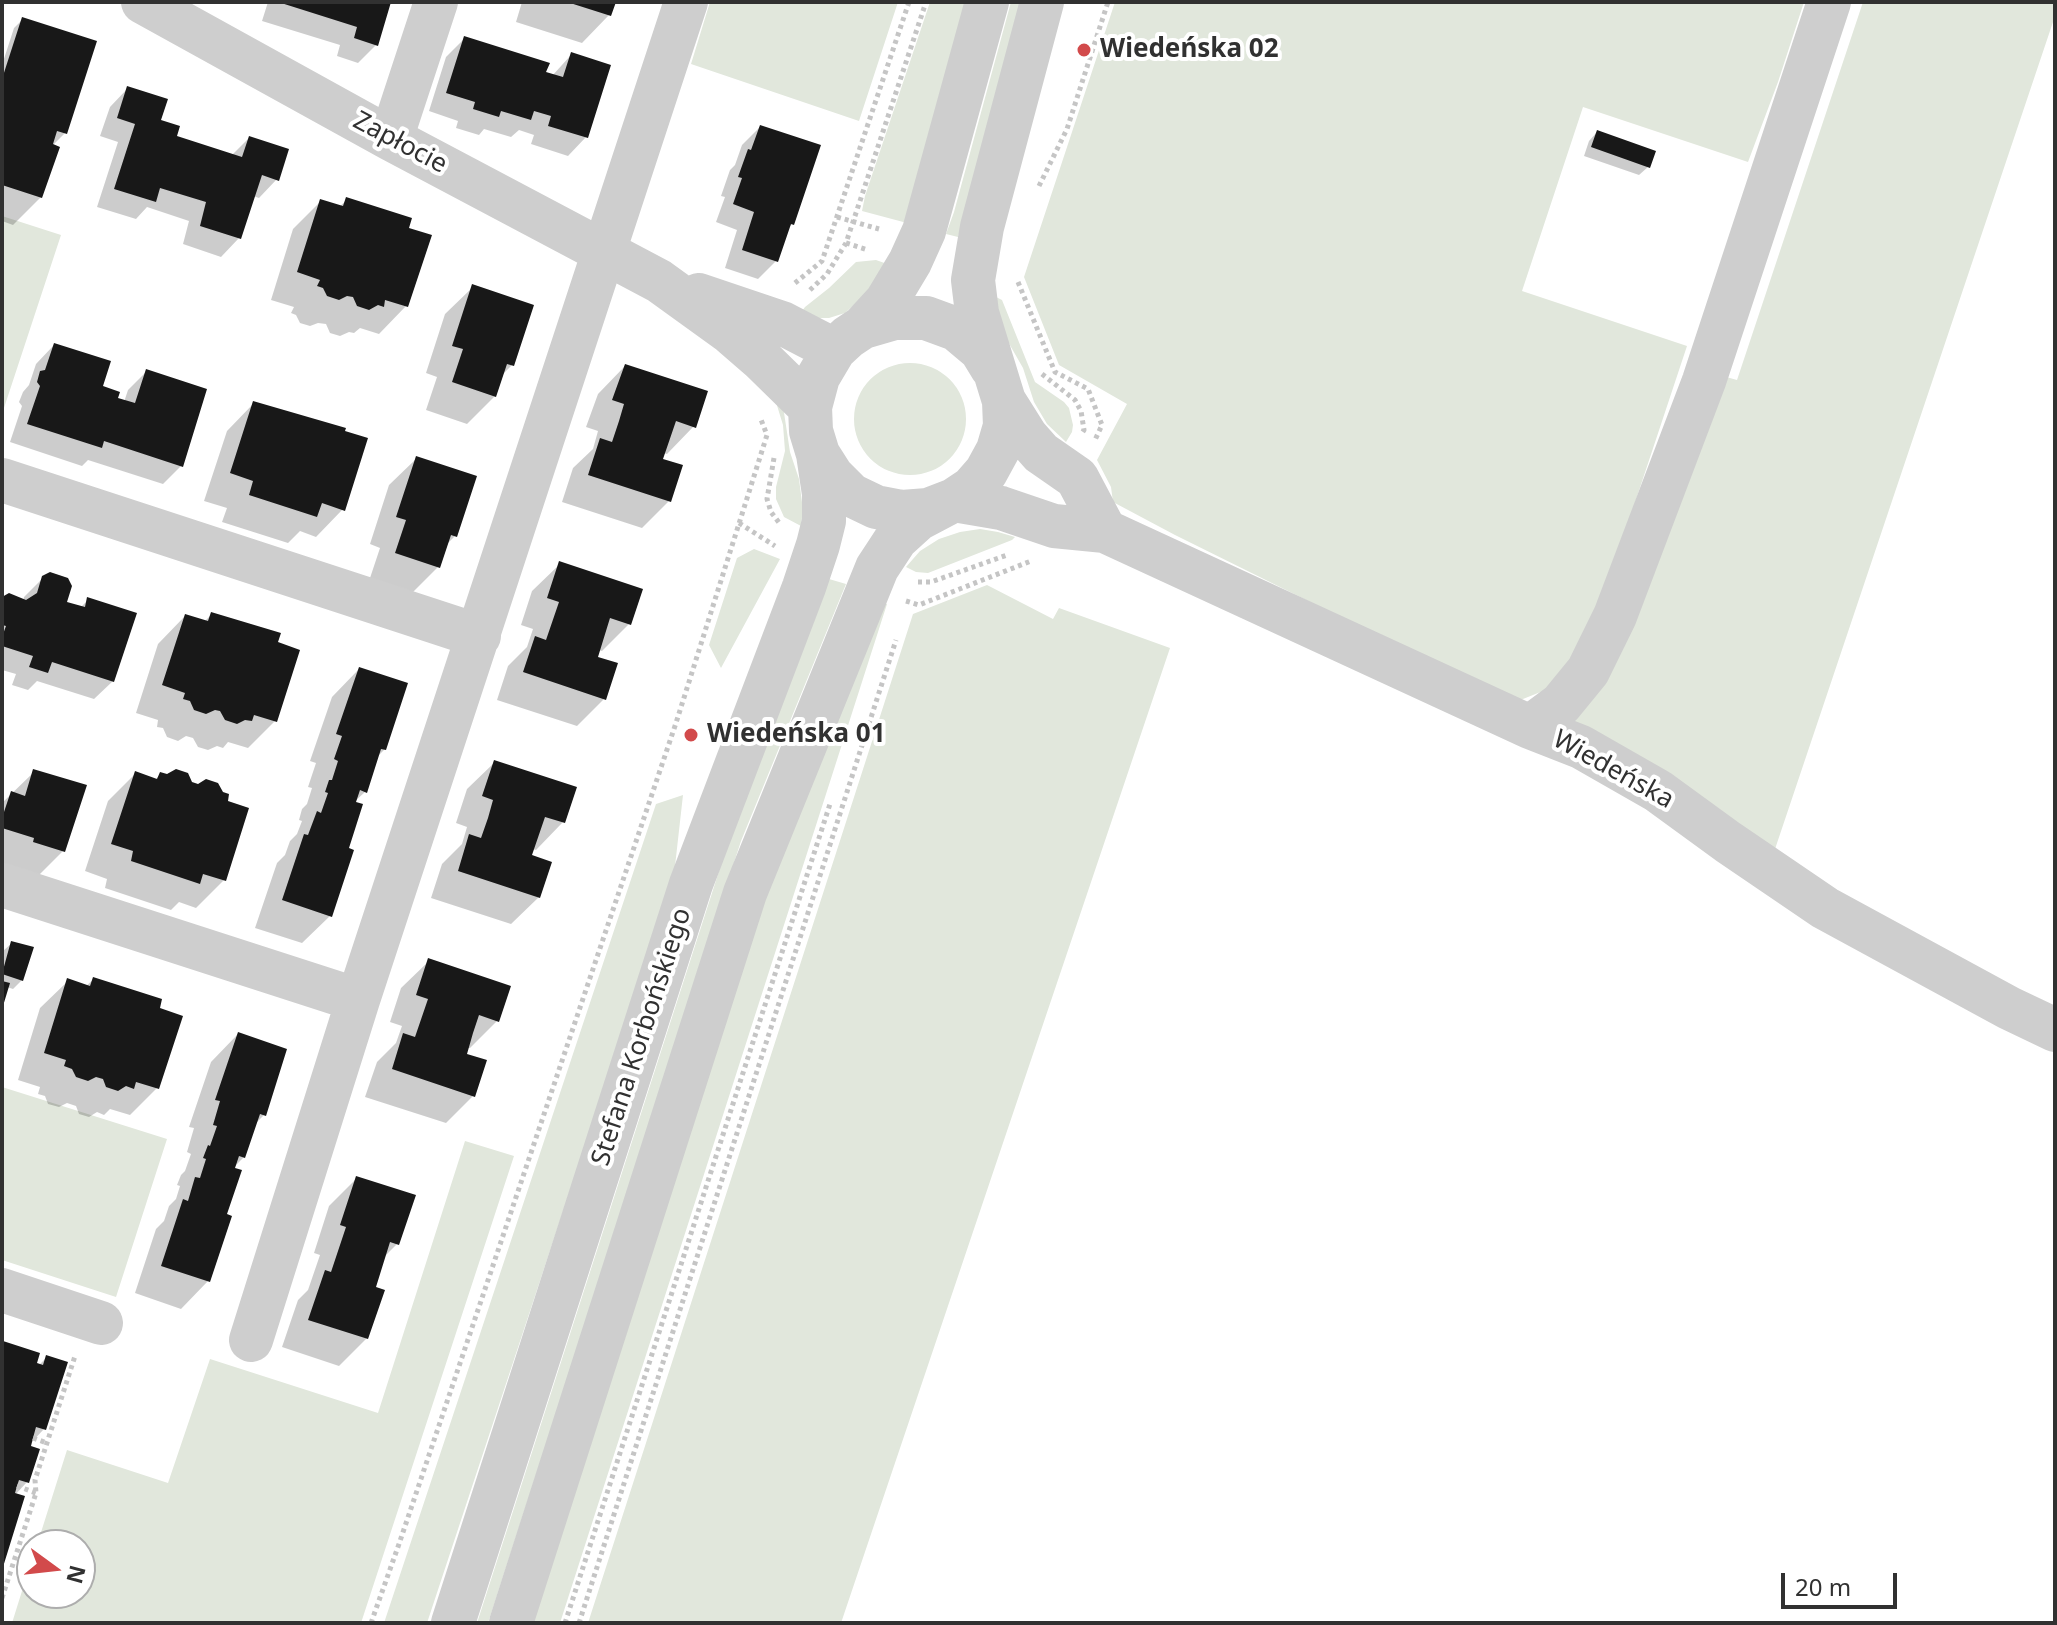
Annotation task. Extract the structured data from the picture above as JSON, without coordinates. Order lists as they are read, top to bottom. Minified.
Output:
{"streets":{"street":["Zapłocie","Wiedeńska","Stefana Korbońskiego"]},"crossings":[["Zapłocie","Wiedeńska"],["Zapłocie","Stefana Korbońskiego"],["Wiedeńska","Stefana Korbońskiego"]],"places":["Wiedeńska 02","Wiedeńska 01"],"scale_bar":"20 m","north":"right"}
